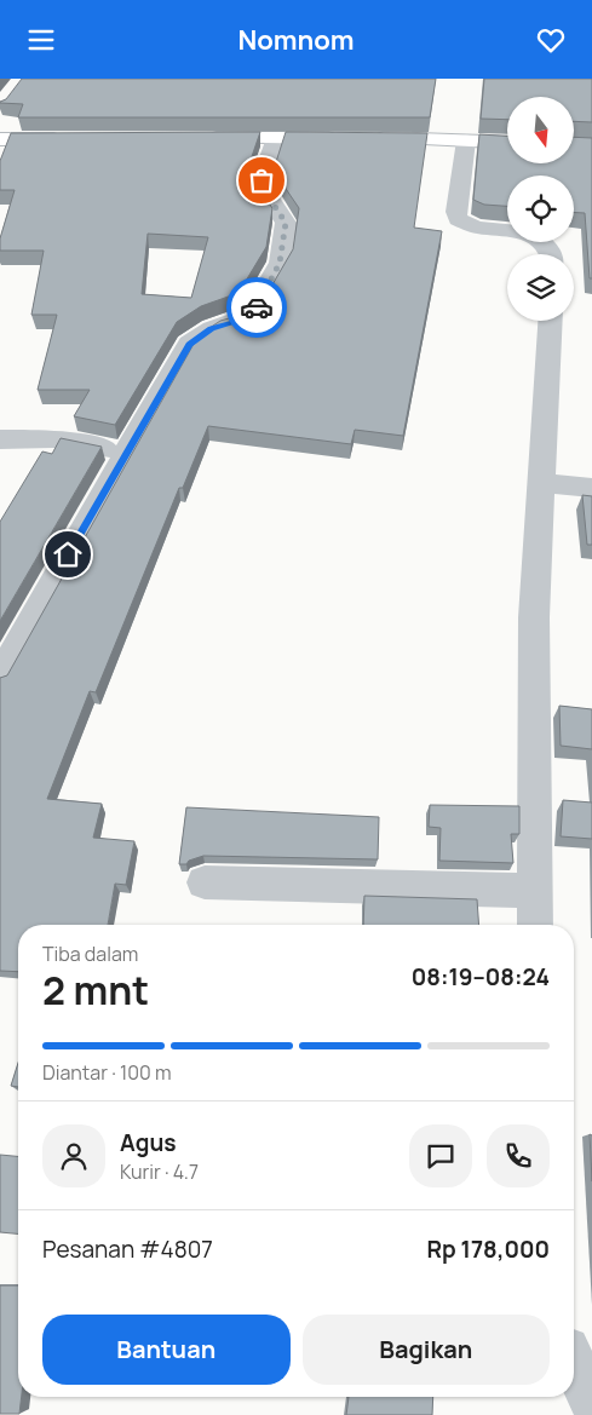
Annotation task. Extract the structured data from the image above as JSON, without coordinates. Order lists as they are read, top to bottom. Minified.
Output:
{"north":"bottom","page":{"header":"Nomnom","heading":["2 mnt","Tiba dalam","08:19–08:24"],"panel":["Agus","Kurir · 4.7","Pesanan #4807","Rp 178,000"],"bar":"Diantar · 100 m","buttons":["Bantuan","Bagikan"]}}
